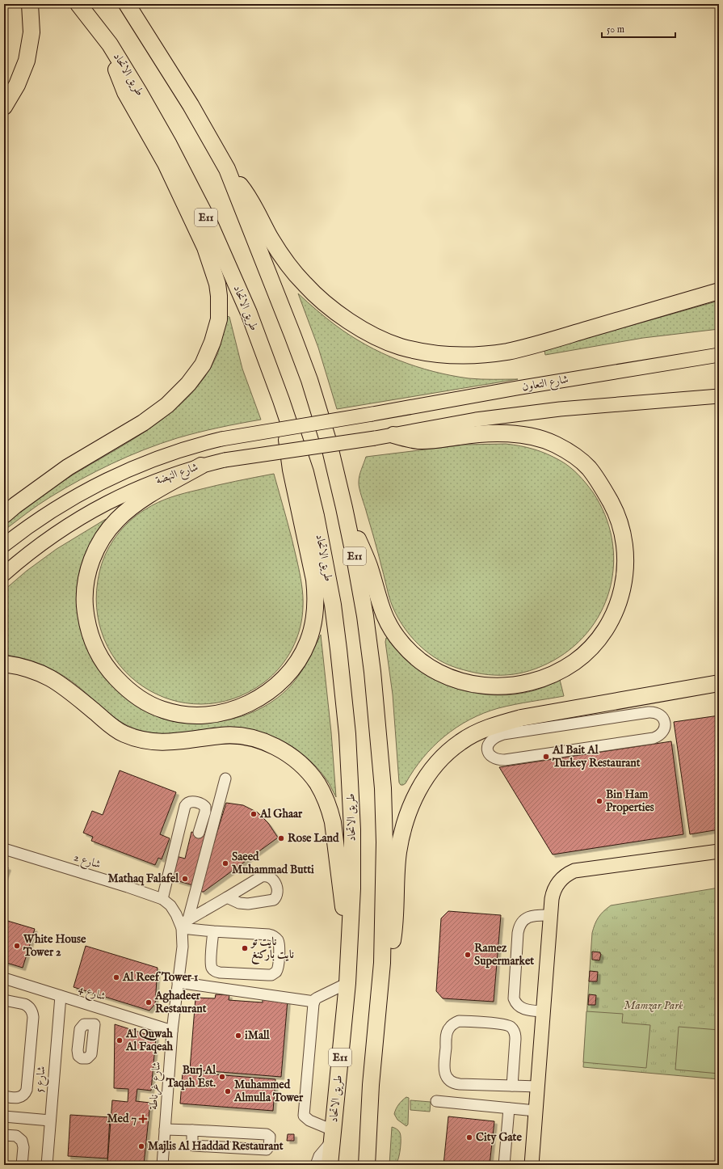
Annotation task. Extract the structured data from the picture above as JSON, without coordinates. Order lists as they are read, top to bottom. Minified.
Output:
{"streets":{"highway":["طريق الاتحاد","E11"],"main road":["شارع التعاون","شارع النهضة"],"street":["شارع 2","شارع 4","شارع 5","شارع غرناطة"]},"crossings":[["شارع التعاون","شارع النهضة"],["شارع 2","شارع غرناطة"],["شارع 4","شارع 5"],["شارع 4","شارع غرناطة"]],"parks":["Mamzar Park"],"places":{"other":["Al Bait Al Turkey Restaurant","Bin Ham Properties","Al Ghaar","Rose Land","Saeed Muhammad Butti","Mathaq Falafel","White House Tower 2","نايت تو نايت باركنغ","Ramez Supermarket","Al Reef Tower 1","Aghadeer Restaurant","iMall","Al Quwah Al Faqeah","Burj Al Taqah Est.","Muhammed Almulla Tower","City Gate","Majlis Al Haddad Restaurant"],"health":["Med 7"]},"scale_bar":"50 m"}
